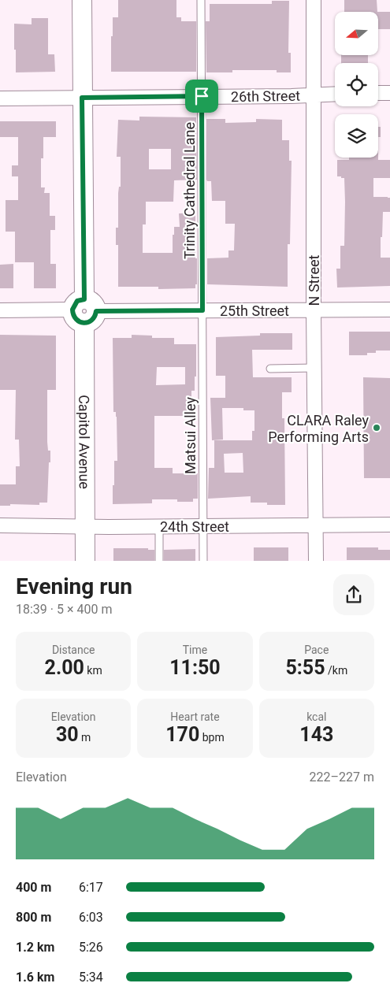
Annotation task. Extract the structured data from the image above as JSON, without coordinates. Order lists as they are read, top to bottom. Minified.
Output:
{"streets":{"street":["26th Street","N Street","25th Street","Capitol Avenue","24th Street"],"lane":["Trinity Cathedral Lane","Matsui Alley"]},"crossings":[["26th Street","Trinity Cathedral Lane"],["26th Street","N Street"],["26th Street","Capitol Avenue"],["Trinity Cathedral Lane","25th Street"],["Trinity Cathedral Lane","Matsui Alley"],["N Street","25th Street"],["N Street","24th Street"],["25th Street","Matsui Alley"],["25th Street","Capitol Avenue"],["Matsui Alley","24th Street"],["Capitol Avenue","24th Street"]],"places":["CLARA Raley Performing Arts"],"north":"left","page":{"heading":["Evening run","18:39 · 5 × 400 m"],"stats":[["Distance","2.00 km"],["Time","11:50"],["Pace","5:55 /km"],["Elevation","30 m"],["Heart rate","170 bpm"],["kcal","143"]],"chart":["Elevation","222–227 m"],"list":[{"name":"400 m","note":"6:17"},{"name":"800 m","note":"6:03"},{"name":"1.2 km","note":"5:26"},{"name":"1.6 km","note":"5:34"}]}}
